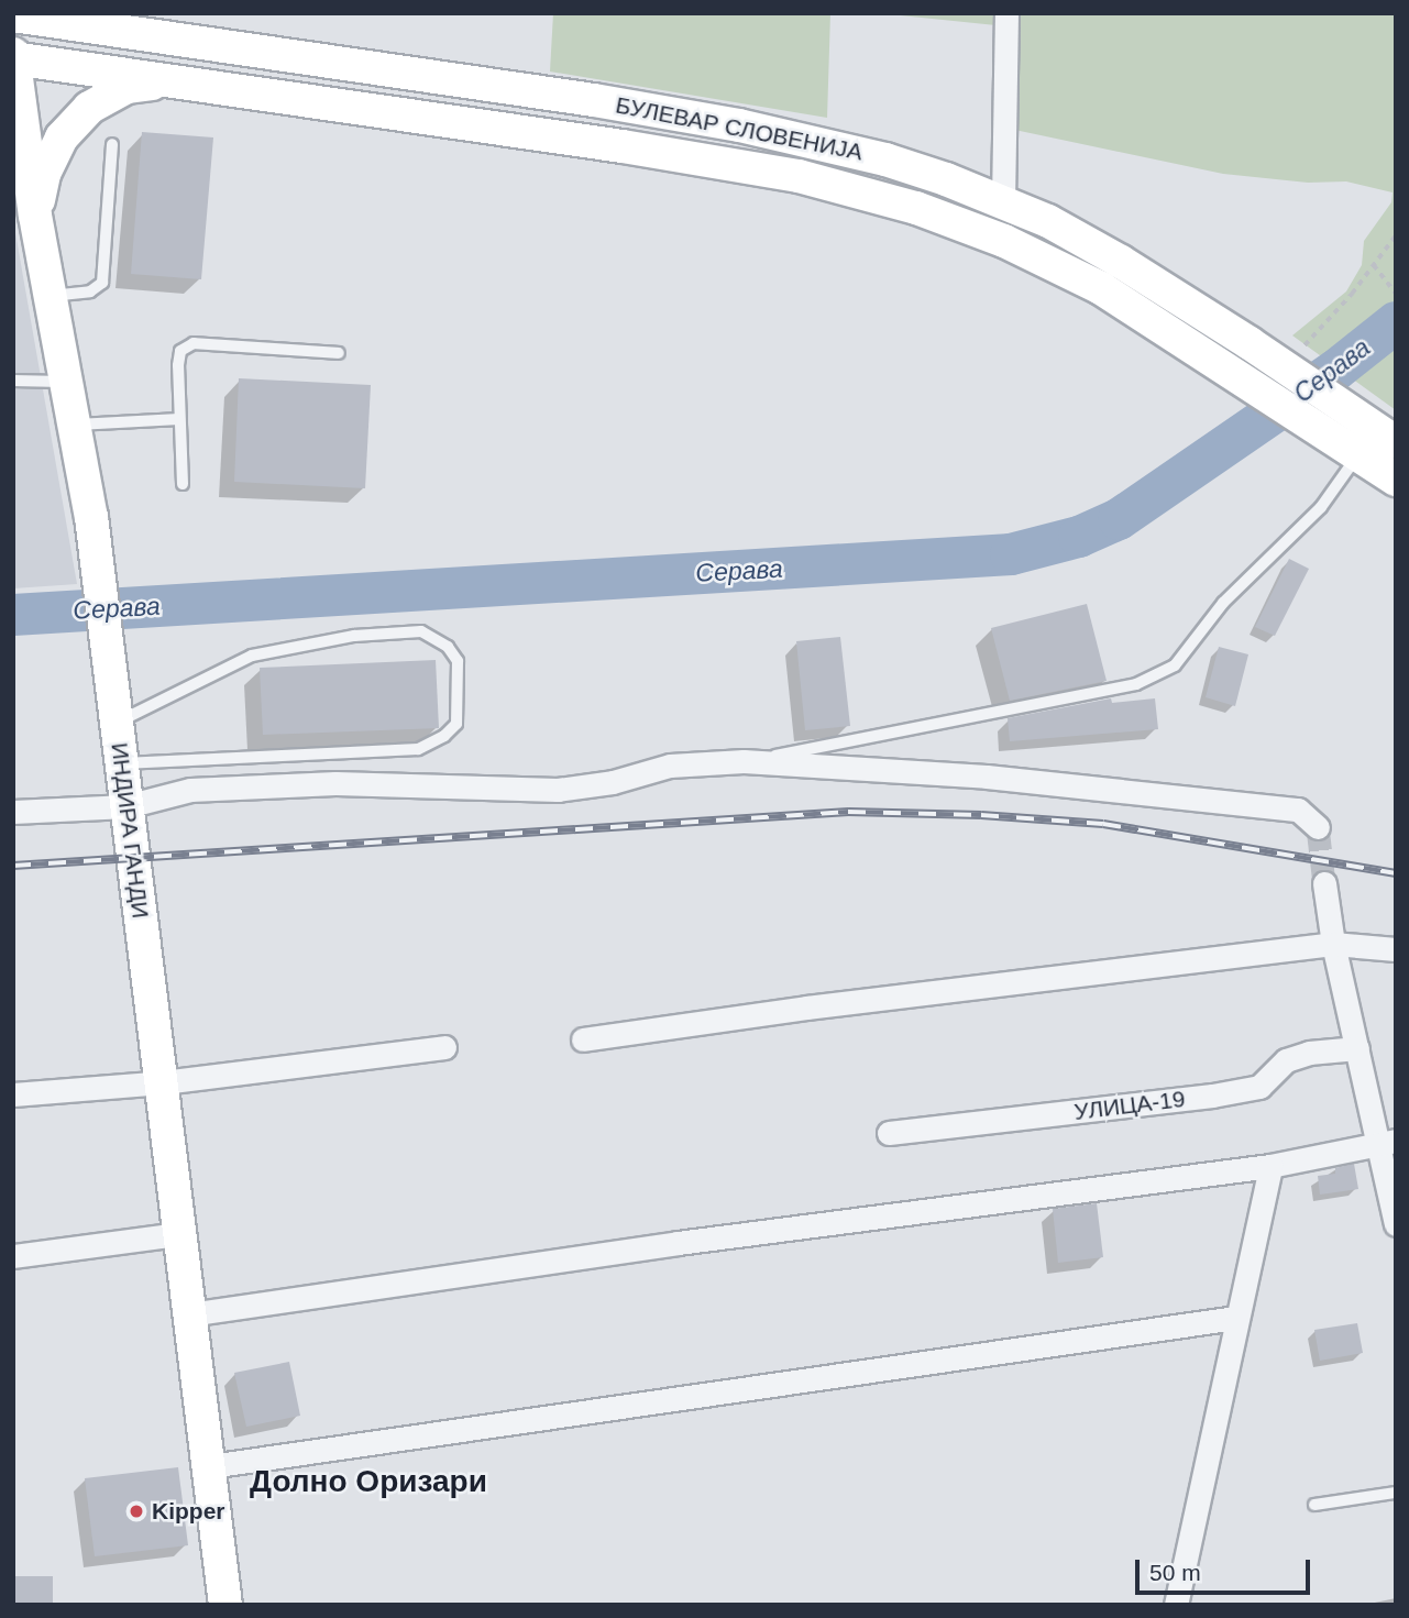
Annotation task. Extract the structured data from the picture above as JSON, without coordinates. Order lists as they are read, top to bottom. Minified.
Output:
{"streets":{"street":["БУЛЕВАР СЛОВЕНИЈА","ИНДИРА ГАНДИ","УЛИЦА-19"]},"crossings":[["БУЛЕВАР СЛОВЕНИЈА","ИНДИРА ГАНДИ"]],"districts":["Долно Оризари"],"water":["Серава"],"places":["Kipper"],"scale_bar":"50 m"}
